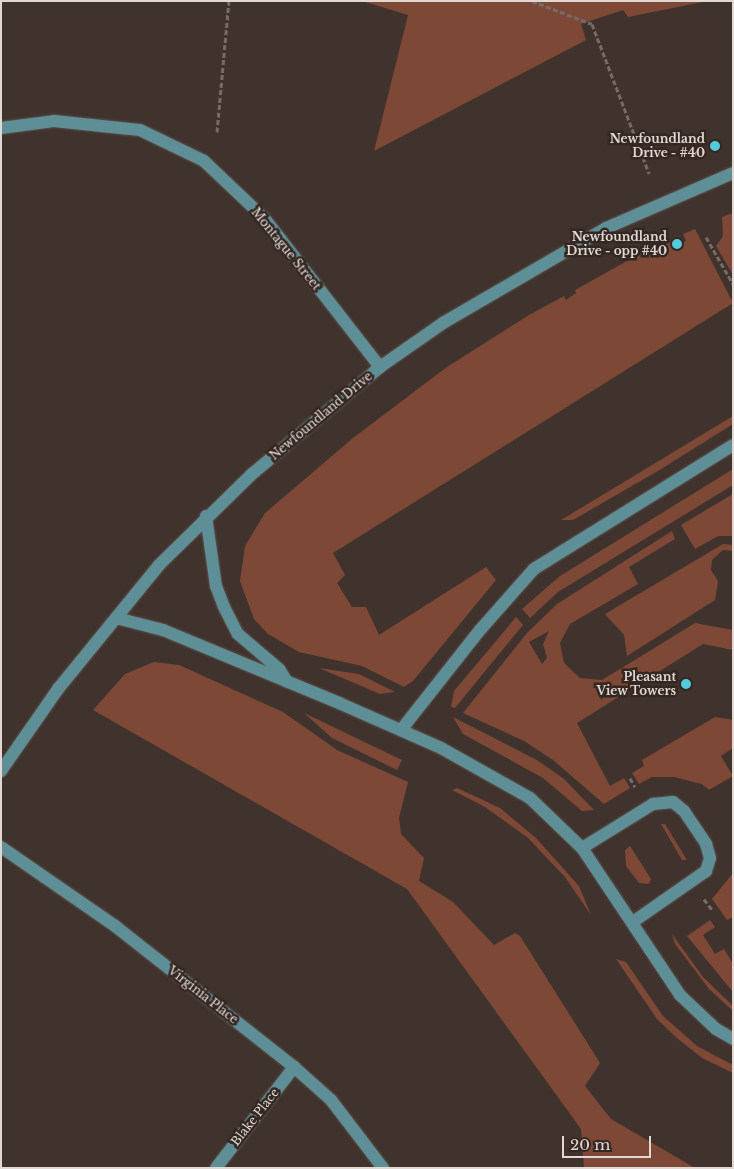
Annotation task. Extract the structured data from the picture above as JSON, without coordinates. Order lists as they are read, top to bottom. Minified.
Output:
{"streets":{"street":["Montague Street","Newfoundland Drive","Virginia Place","Blake Place"]},"crossings":[["Montague Street","Newfoundland Drive"],["Virginia Place","Blake Place"]],"places":["Newfoundland Drive - #40","Newfoundland Drive - opp #40","Pleasant View Towers"],"scale_bar":"20 m"}
